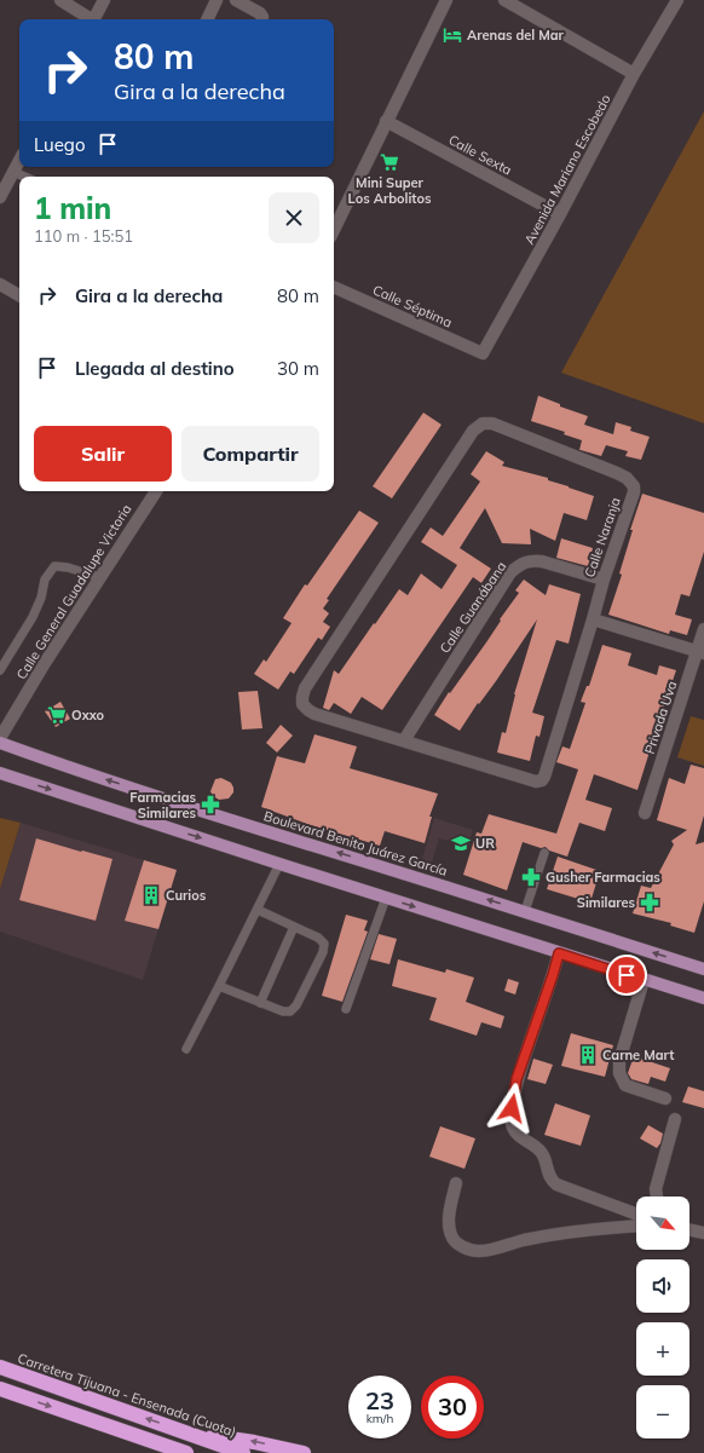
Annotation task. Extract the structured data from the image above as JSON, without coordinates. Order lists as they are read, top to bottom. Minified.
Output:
{"streets":{"highway":["Carretera Tijuana - Ensenada (Cuota)"],"main road":["Boulevard Benito Juárez García"],"street":["Calle Sexta","Avenida Mariano Escobedo","Calle Séptima","Calle Naranja","Calle General Guadalupe Victoria","Calle Guanábana","Privada Uva"]},"crossings":[["Calle Sexta","Avenida Mariano Escobedo"],["Avenida Mariano Escobedo","Calle Séptima"],["Calle Naranja","Calle Guanábana"]],"places":{"hotel":["Arenas del Mar"],"supermarket":["Mini Super Los Arbolitos","Oxxo"],"pharmacy":["Farmacias Similares","Gusher Farmacias","Similares"],"school or university":["UR"],"building":["Curios","Carne Mart"]},"north":"bottom right","page":{"turn":["80 m","Gira a la derecha"],"then":"Luego","heading":["1 min","110 m · 15:51"],"list":[{"name":"Gira a la derecha","value":"80 m"},{"name":"Llegada al destino","value":"30 m"}],"buttons":["Salir","Compartir"],"map_buttons":["+","−"],"speed":"23 km/h","limit":"30"}}
